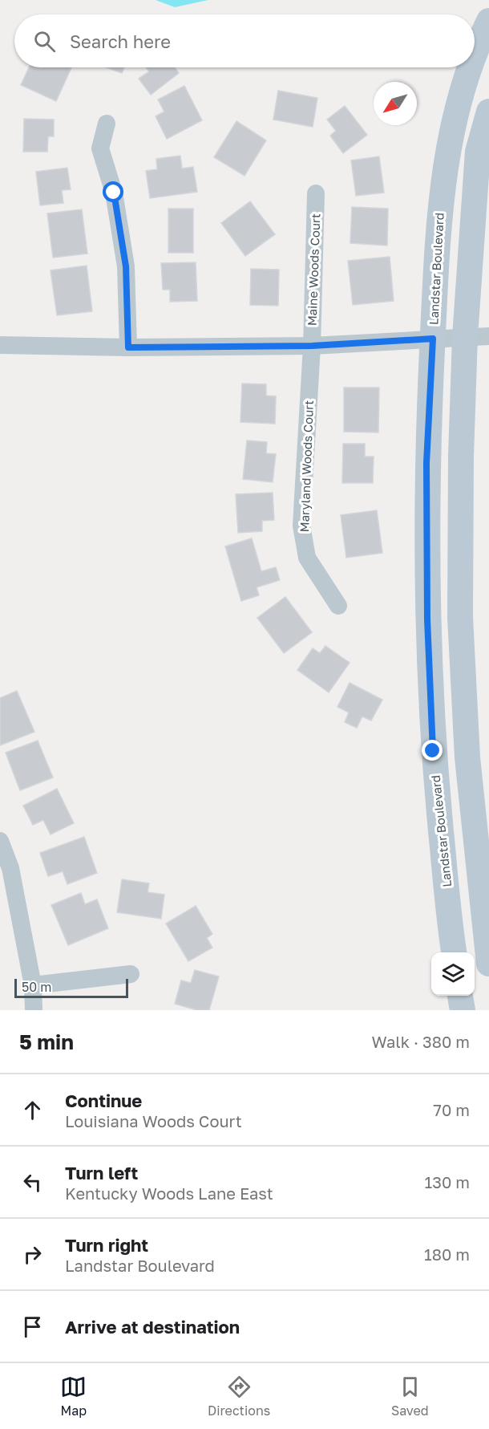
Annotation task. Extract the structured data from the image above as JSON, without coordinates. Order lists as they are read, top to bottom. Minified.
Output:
{"streets":{"street":["Landstar Boulevard","Maine Woods Court","Maryland Woods Court"]},"crossings":[["Maine Woods Court","Maryland Woods Court"]],"scale_bar":"50 m","north":"bottom left","page":{"search":"Search here","scale":"50 m","heading":["5 min","Walk · 380 m"],"list":[["Continue","Louisiana Woods Court","70 m"],["Turn left","Kentucky Woods Lane East","130 m"],["Turn right","Landstar Boulevard","180 m"],"Arrive at destination"],"nav":["Map","Directions","Saved"]}}
